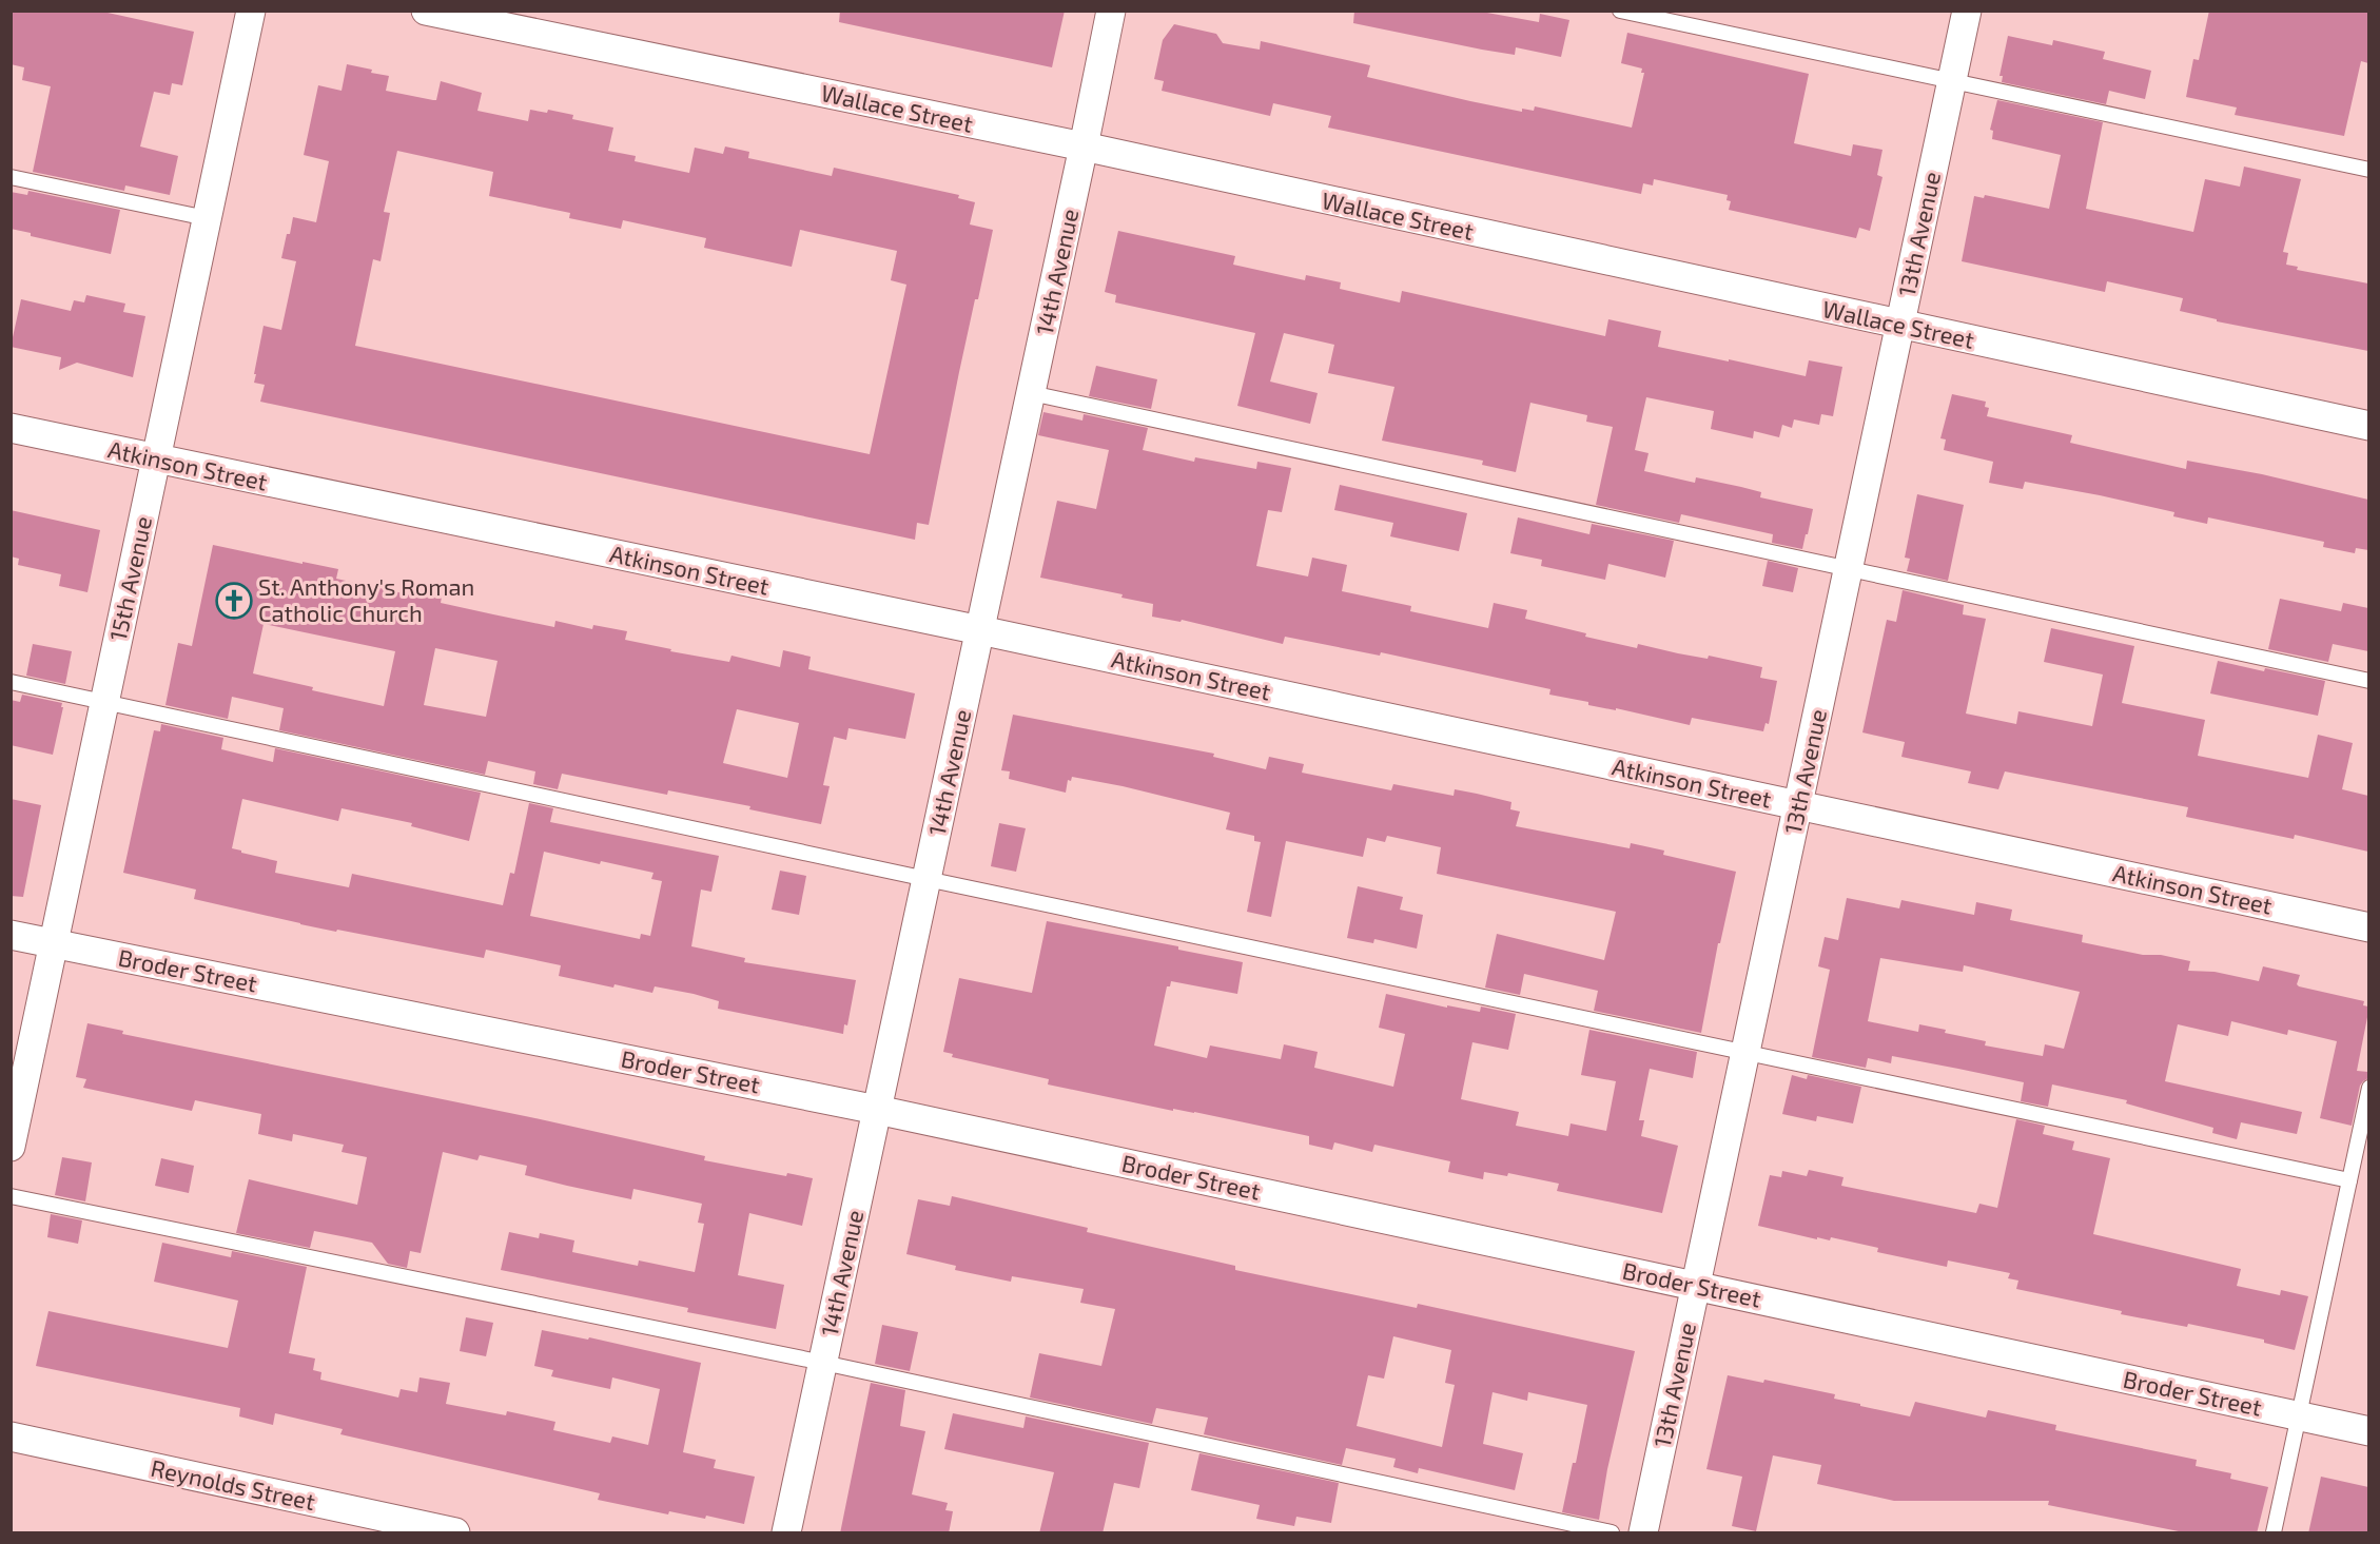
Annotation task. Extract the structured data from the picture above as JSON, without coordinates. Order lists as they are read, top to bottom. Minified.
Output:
{"streets":{"street":["Wallace Street","13th Avenue","14th Avenue","Atkinson Street","15th Avenue","Broder Street","Reynolds Street"]},"crossings":[["Wallace Street","13th Avenue"],["Wallace Street","14th Avenue"],["13th Avenue","Atkinson Street"],["13th Avenue","Broder Street"],["14th Avenue","Atkinson Street"],["14th Avenue","Broder Street"],["Atkinson Street","15th Avenue"],["15th Avenue","Broder Street"]],"places":{"church":["St. Anthony's Roman Catholic Church"]}}
